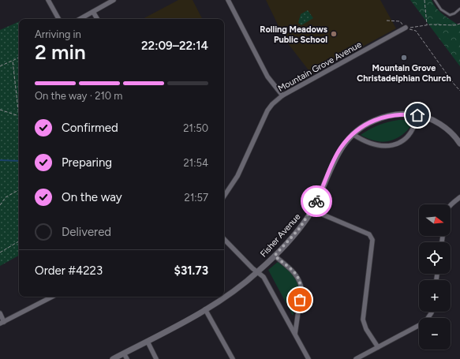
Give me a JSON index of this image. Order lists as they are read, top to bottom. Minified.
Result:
{"streets":{"street":["Mountain Grove Avenue","Fisher Avenue"]},"places":["Rolling Meadows Public School","Mountain Grove Christadelphian Church"],"north":"right","page":{"heading":["2 min","Arriving in","22:09–22:14"],"panel":["Order #4223","$31.73"],"bar":"On the way · 210 m","list":[["Confirmed","21:50"],["Preparing","21:54"],["On the way","21:57"],"Delivered"],"map_buttons":["+","−"]}}
